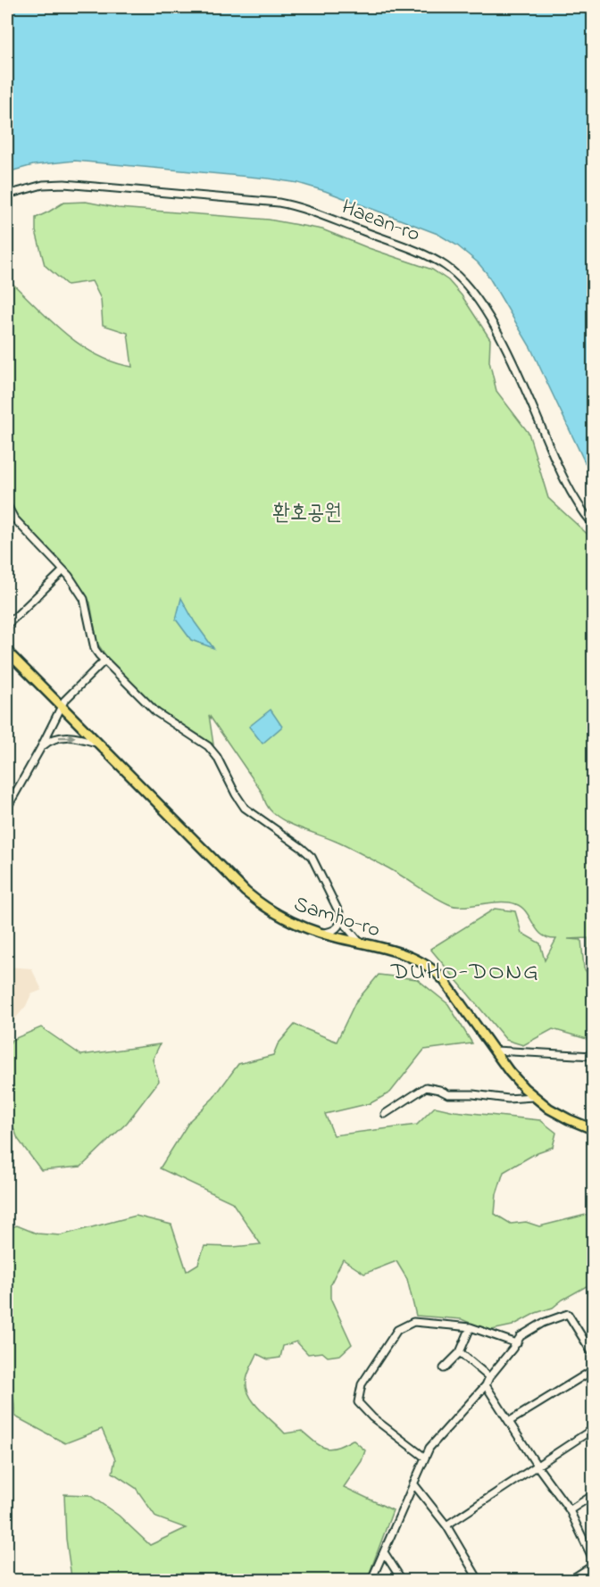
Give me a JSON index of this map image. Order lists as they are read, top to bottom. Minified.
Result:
{"streets":{"main road":["Samho-ro"],"street":["Haean-ro"]},"districts":["DUHO-DONG"],"parks":["환호공원"]}
